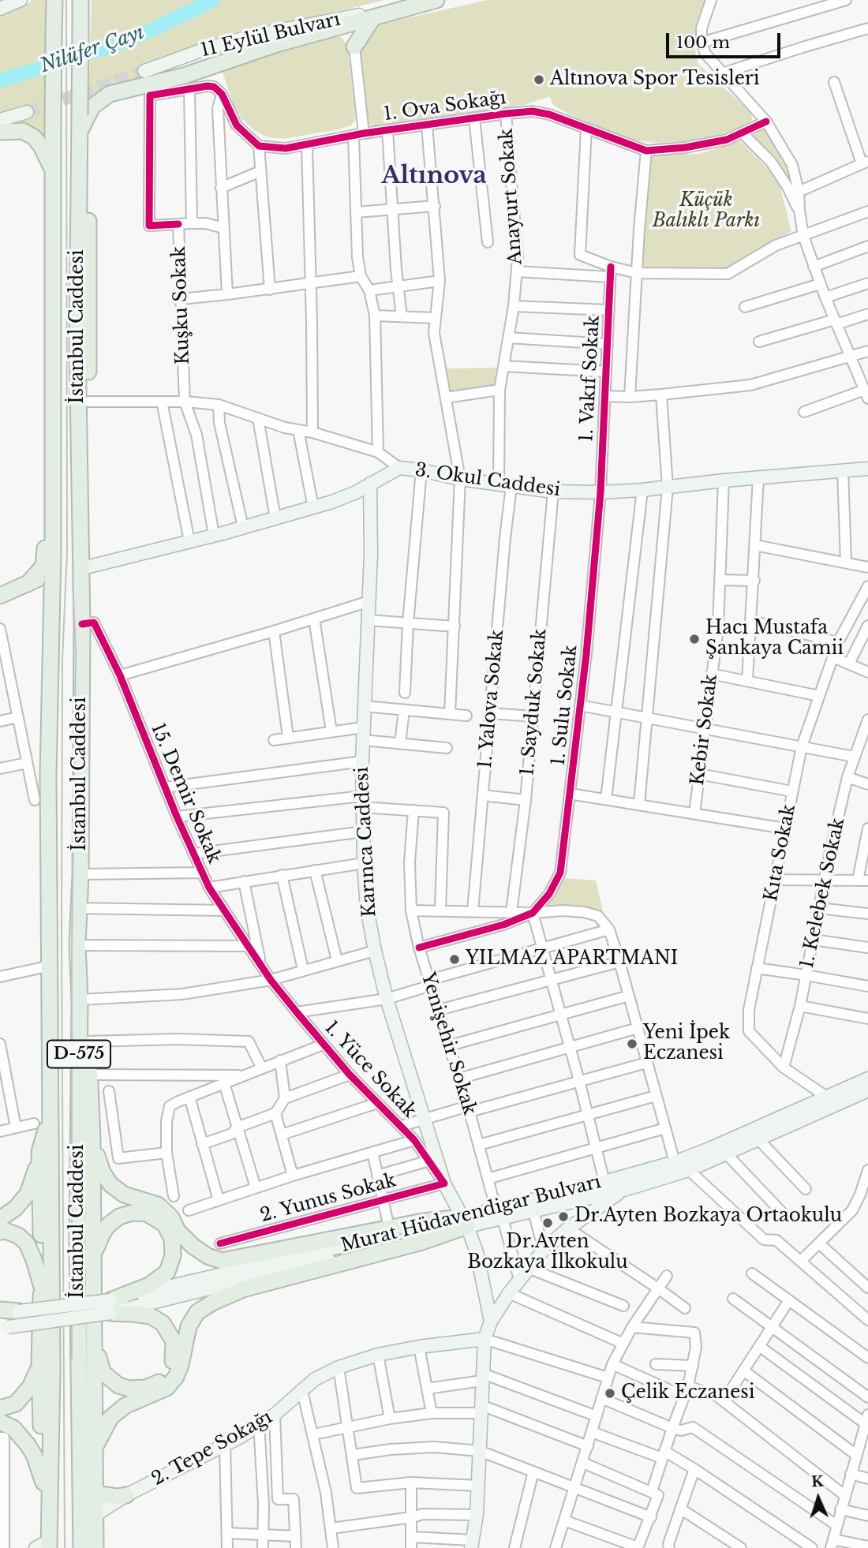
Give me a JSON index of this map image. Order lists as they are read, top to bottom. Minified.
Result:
{"streets":{"highway":["İstanbul Caddesi","D-575"],"main road":["11 Eylül Bulvarı","3. Okul Caddesi","Karınca Caddesi","Murat Hüdavendigar Bulvarı","2. Tepe Sokağı"],"street":["1. Ova Sokağı","Anayurt Sokak","Kuşku Sokak","1. Vakıf Sokak","1. Yalova Sokak","1. Sayduk Sokak","1. Sulu Sokak","Kebir Sokak","15. Demir Sokak","Kıta Sokak","1. Kelebek Sokak","Yenişehir Sokak","1. Yüce Sokak","2. Yunus Sokak"]},"crossings":[["1. Ova Sokağı","Anayurt Sokak"],["Anayurt Sokak","1. Yalova Sokak"],["Kuşku Sokak","3. Okul Caddesi"],["İstanbul Caddesi","3. Okul Caddesi"],["İstanbul Caddesi","15. Demir Sokak"],["1. Vakıf Sokak","3. Okul Caddesi"],["1. Vakıf Sokak","1. Sulu Sokak"],["3. Okul Caddesi","1. Yalova Sokak"],["3. Okul Caddesi","1. Sayduk Sokak"],["3. Okul Caddesi","1. Sulu Sokak"],["3. Okul Caddesi","Kebir Sokak"],["3. Okul Caddesi","Karınca Caddesi"],["15. Demir Sokak","1. Yüce Sokak"],["Karınca Caddesi","1. Yüce Sokak"],["Karınca Caddesi","2. Yunus Sokak"],["Karınca Caddesi","Murat Hüdavendigar Bulvarı"],["Kıta Sokak","1. Kelebek Sokak"],["Kıta Sokak","Murat Hüdavendigar Bulvarı"],["Yenişehir Sokak","Murat Hüdavendigar Bulvarı"],["1. Yüce Sokak","2. Yunus Sokak"]],"districts":["Altınova"],"water":["Nilüfer Çayı"],"parks":["Küçük Balıklı Parkı"],"places":["Altınova Spor Tesisleri","Hacı Mustafa Şankaya Camii","YILMAZ APARTMANI","Yeni İpek Eczanesi","Dr.Ayten Bozkaya Ortaokulu","Dr.Ayten Bozkaya İlkokulu","Çelik Eczanesi"],"scale_bar":"100 m","north":"top"}
